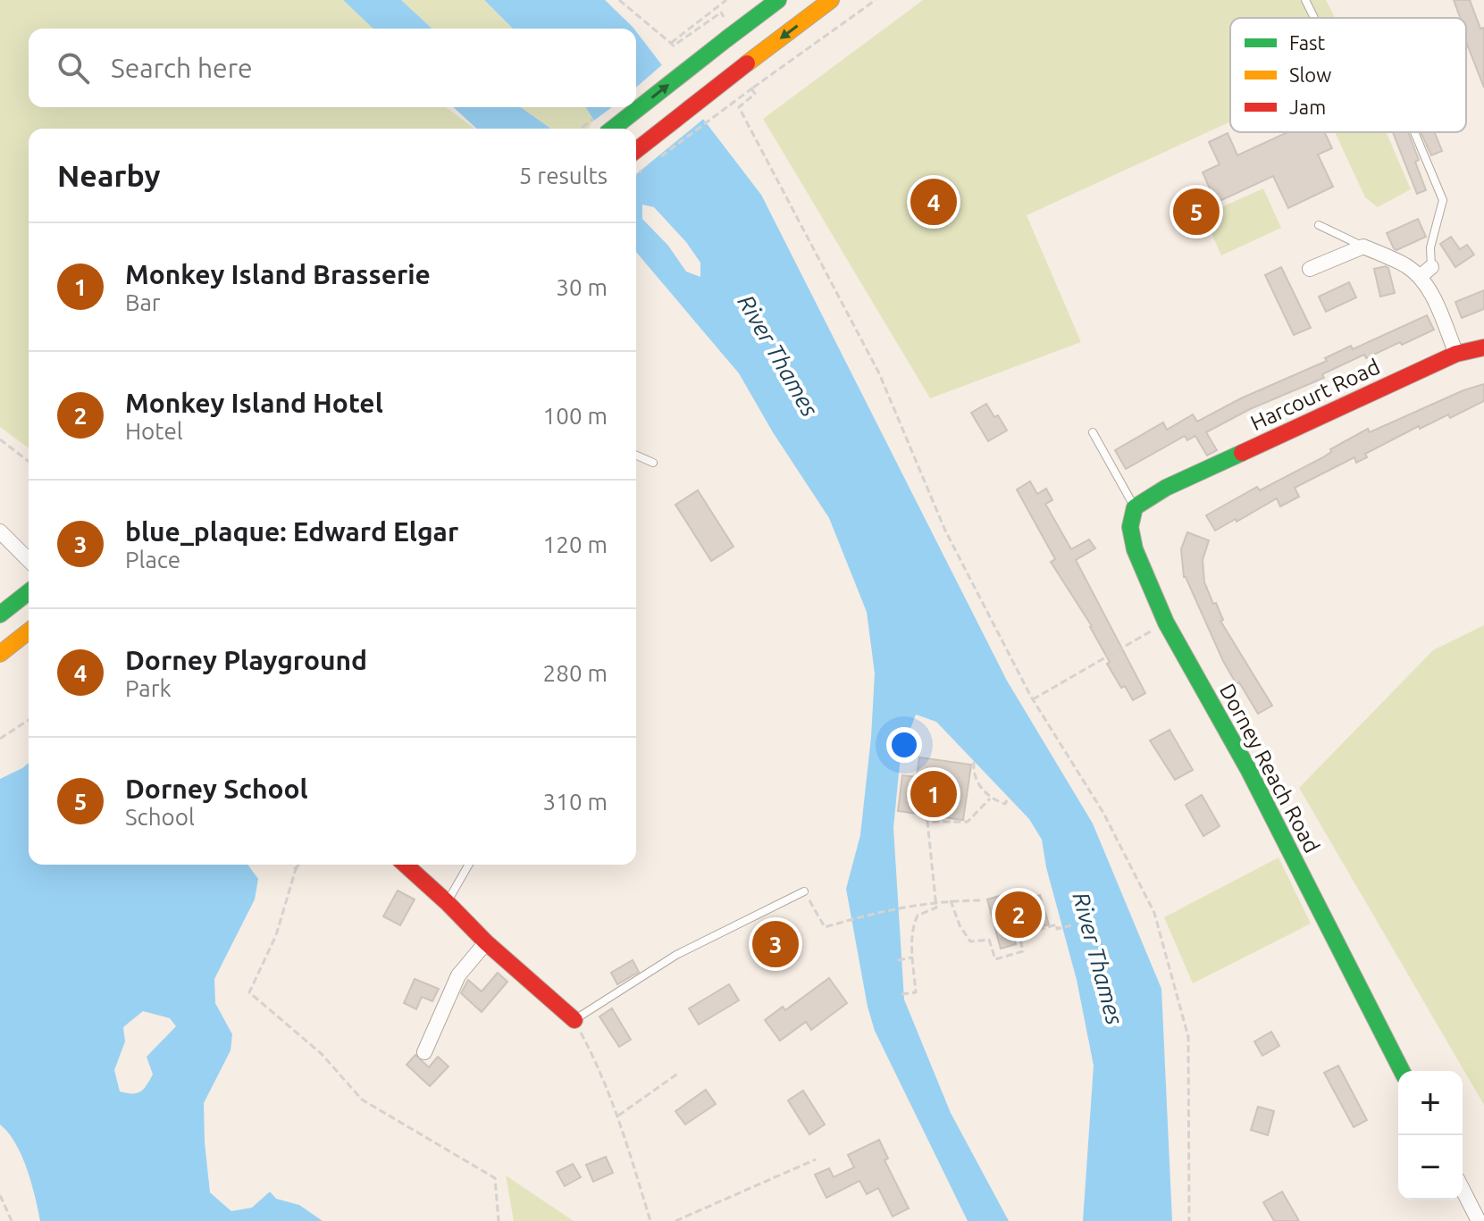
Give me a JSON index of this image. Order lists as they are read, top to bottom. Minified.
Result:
{"streets":{"main road":["Harcourt Road","Dorney Reach Road"]},"crossings":[["Harcourt Road","Dorney Reach Road"]],"water":["River Thames"],"legend":["Fast","Slow","Jam"],"page":{"search":"Search here","heading":["Nearby","5 results"],"pins":["4","5","1","2","3"],"list":[{"mark":"1","name":"Monkey Island Brasserie","note":"Bar","value":"30 m"},{"mark":"2","name":"Monkey Island Hotel","note":"Hotel","value":"100 m"},{"mark":"3","name":"blue_plaque: Edward Elgar","note":"Place","value":"120 m"},{"mark":"4","name":"Dorney Playground","note":"Park","value":"280 m"},{"mark":"5","name":"Dorney School","note":"School","value":"310 m"}],"map_buttons":["+","−"]}}
